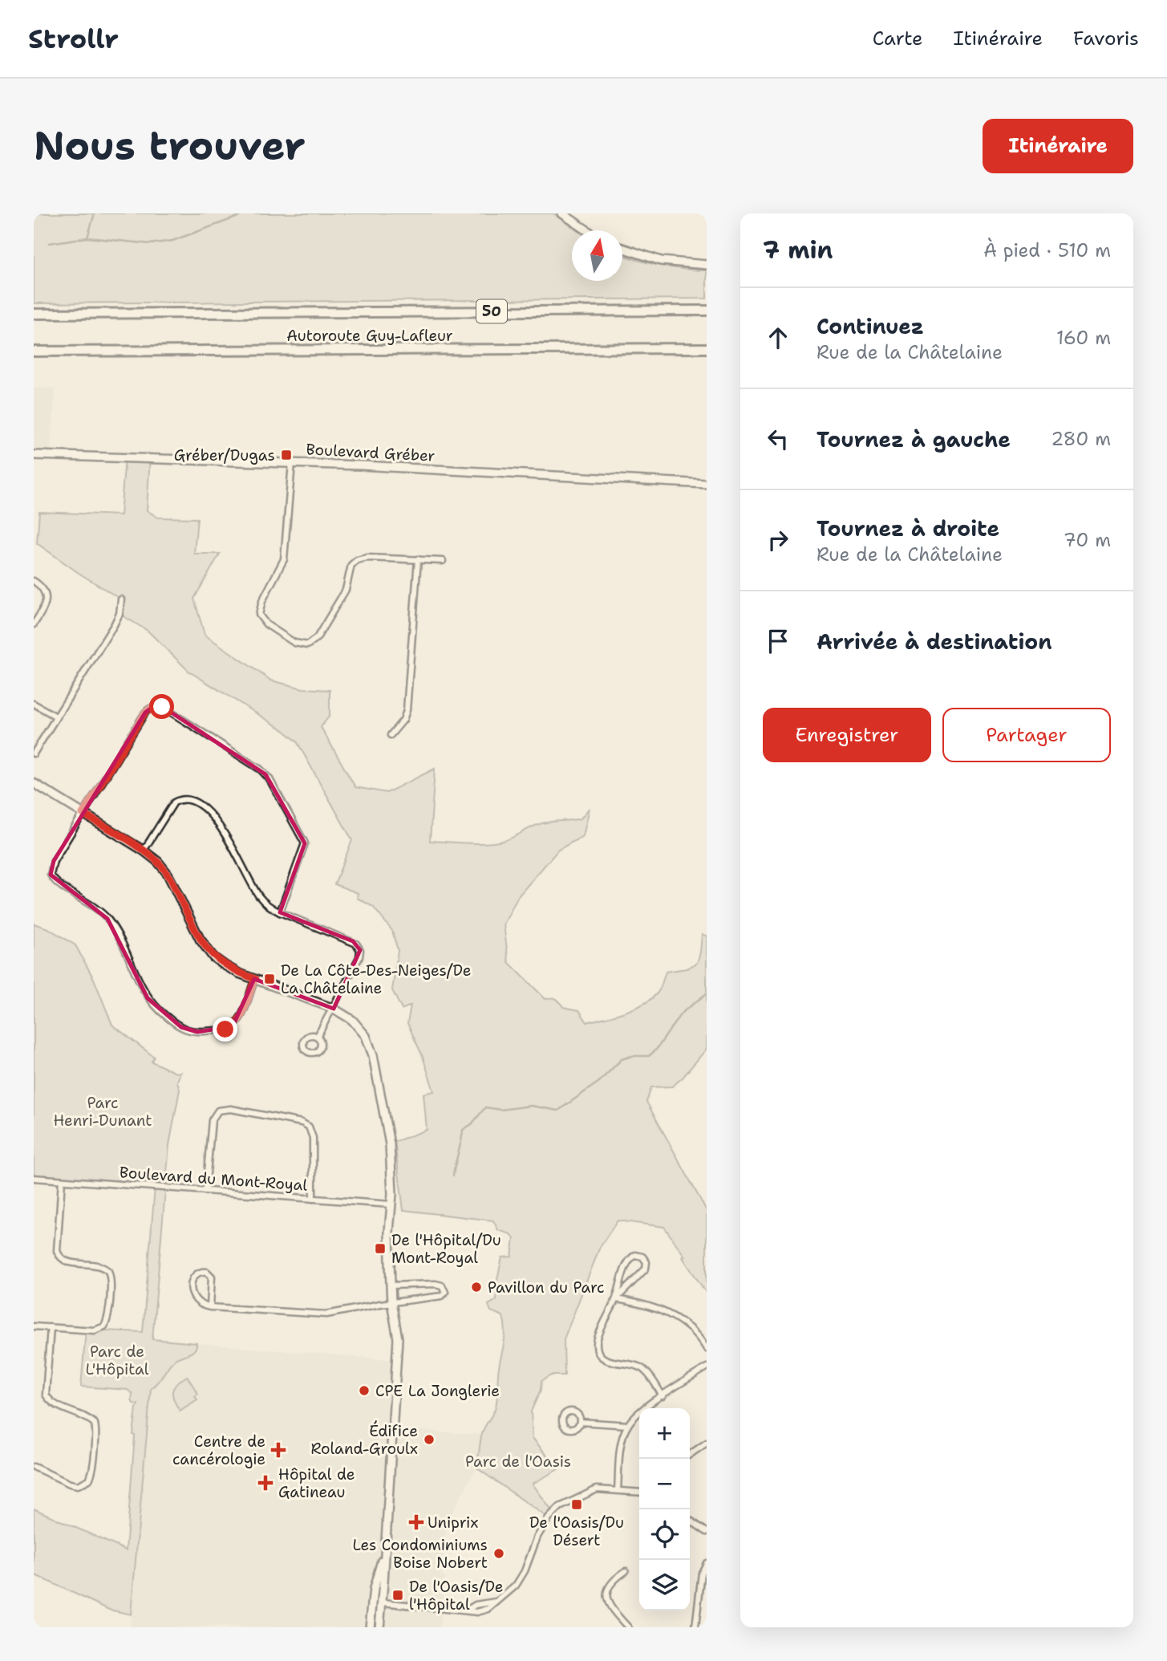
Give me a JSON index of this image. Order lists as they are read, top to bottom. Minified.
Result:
{"streets":{"highway":["50","Autoroute Guy-Lafleur"],"street":["Boulevard Gréber","Boulevard du Mont-Royal"]},"parks":["Parc Henri-Dunant","Parc de L'Hôpital","Parc de l'Oasis"],"places":{"transit":["Gréber/Dugas","De La Côte-Des-Neiges/De La Châtelaine","De l'Hôpital/Du Mont-Royal","De l'Oasis/Du Désert","De l'Oasis/De l'Hôpital"],"other":["Pavillon du Parc","CPE La Jonglerie","Édifice Roland-Groulx","Les Condominiums Boise Nobert"],"health":["Centre de cancérologie","Hôpital de Gatineau","Uniprix"]},"north":"top","page":{"header":"Strollr","nav":["Carte","Itinéraire","Favoris"],"buttons":["Itinéraire",["Enregistrer","Partager"]],"title":"Nous trouver","heading":["7 min","À pied · 510 m"],"list":[["Continuez","Rue de la Châtelaine","160 m"],["Tournez à gauche","280 m"],["Tournez à droite","Rue de la Châtelaine","70 m"],"Arrivée à destination"],"map_buttons":["+","−"]}}
